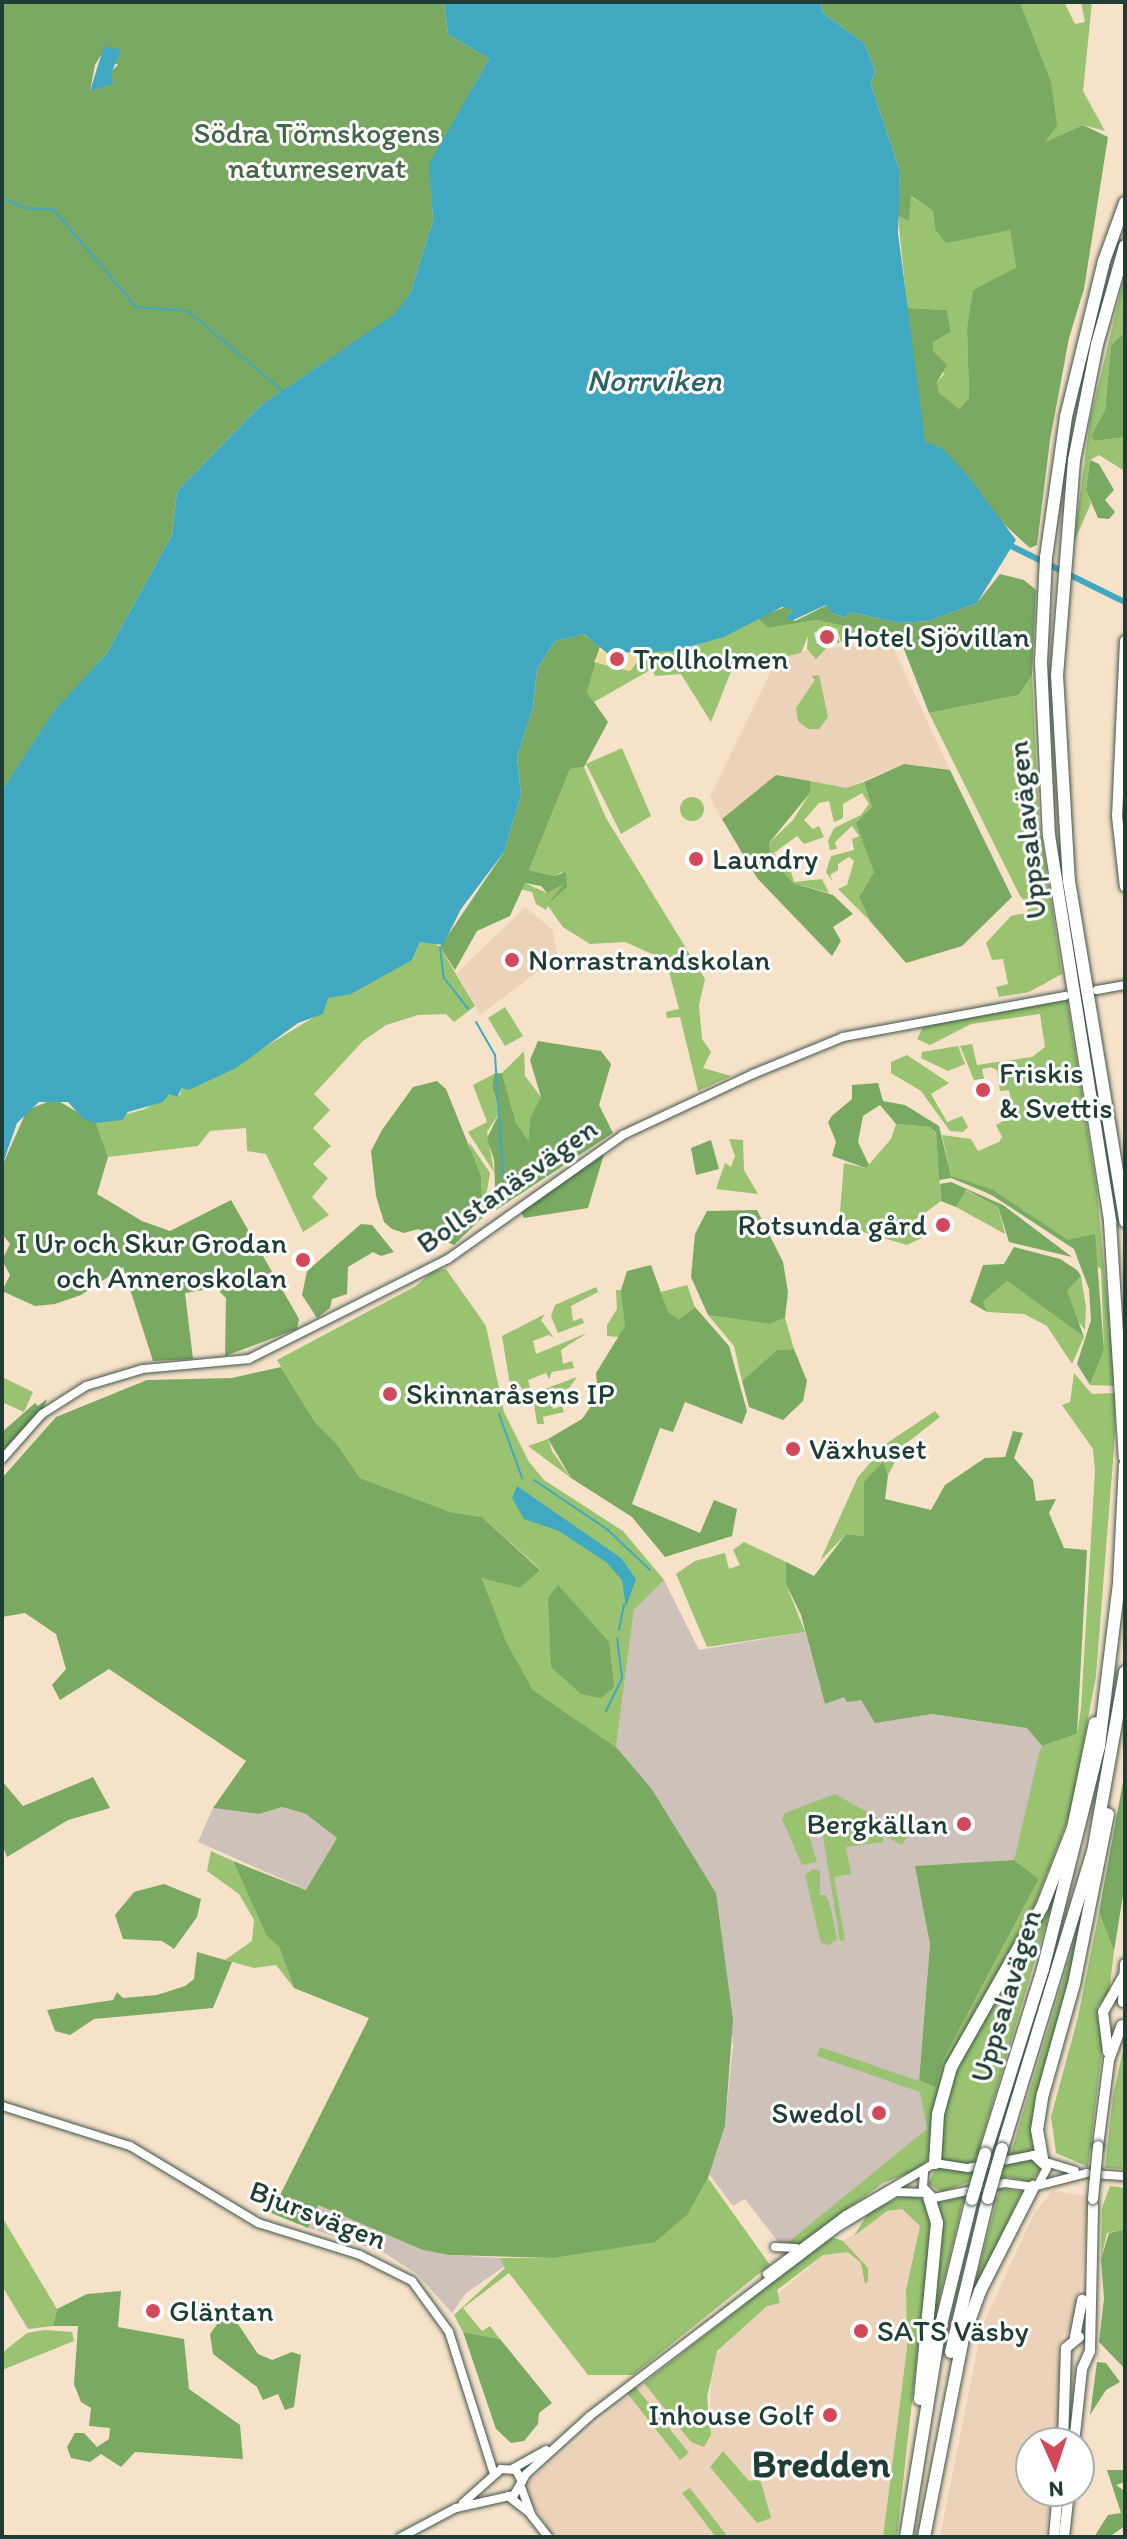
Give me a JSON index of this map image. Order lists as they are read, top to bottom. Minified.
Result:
{"streets":{"highway":["Uppsalavägen"],"street":["Bollstanäsvägen","Bjursvägen"]},"districts":["Bredden"],"water":["Norrviken"],"parks":["Södra Törnskogens naturreservat"],"places":["Hotel Sjövillan","Trollholmen","Laundry","Norrastrandskolan","Friskis & Svettis","Rotsunda gård","I Ur och Skur Grodan och Anneroskolan","Skinnaråsens IP","Växhuset","Bergkällan","Swedol","Gläntan","SATS Väsby","Inhouse Golf"],"north":"bottom"}
